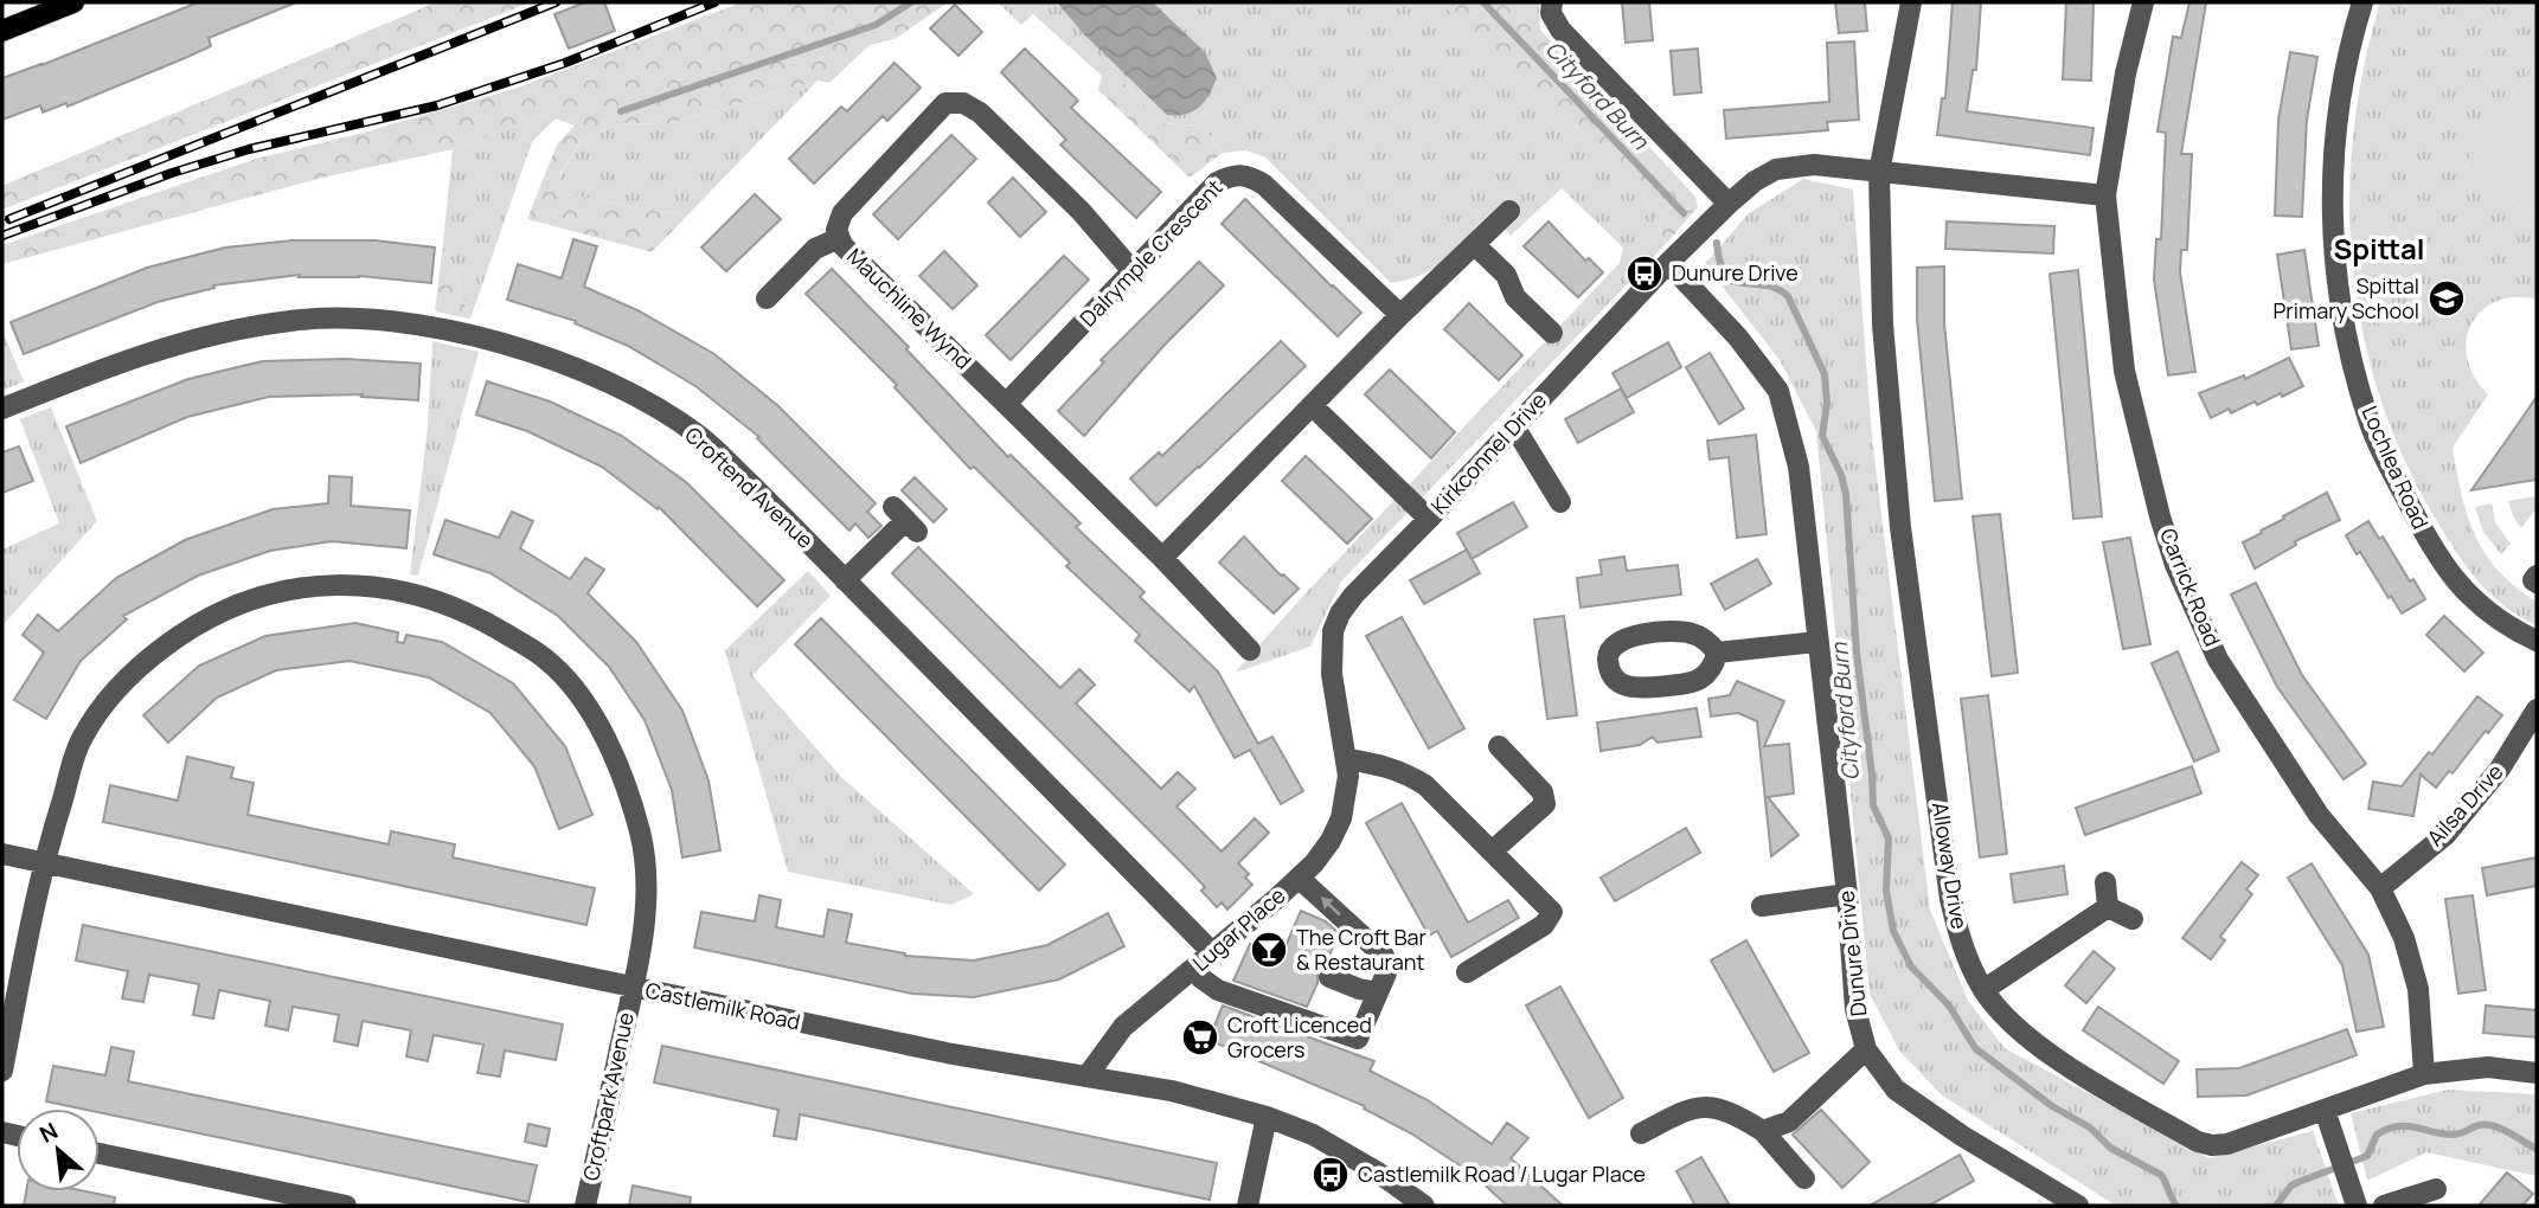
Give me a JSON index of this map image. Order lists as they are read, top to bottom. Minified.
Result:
{"streets":{"street":["Dalrymple Crescent","Mauchline Wynd","Kirkconnel Drive","Lochlea Road","Croftend Avenue","Carrick Road","Ailsa Drive","Alloway Drive","Lugar Place","Dunure Drive","Castlemilk Road","Croftpark Avenue"]},"crossings":[["Dalrymple Crescent","Mauchline Wynd"],["Kirkconnel Drive","Carrick Road"],["Kirkconnel Drive","Alloway Drive"],["Kirkconnel Drive","Lugar Place"],["Kirkconnel Drive","Dunure Drive"],["Croftend Avenue","Lugar Place"],["Carrick Road","Ailsa Drive"],["Carrick Road","Alloway Drive"],["Lugar Place","Castlemilk Road"],["Castlemilk Road","Croftpark Avenue"]],"districts":["Spittal"],"water":["Cityford Burn"],"places":{"bus stop":["Dunure Drive","Castlemilk Road / Lugar Place"],"school or university":["Spittal Primary School"],"bar":["The Croft Bar & Restaurant"],"supermarket":["Croft Licenced Grocers"]},"north":"top left"}
